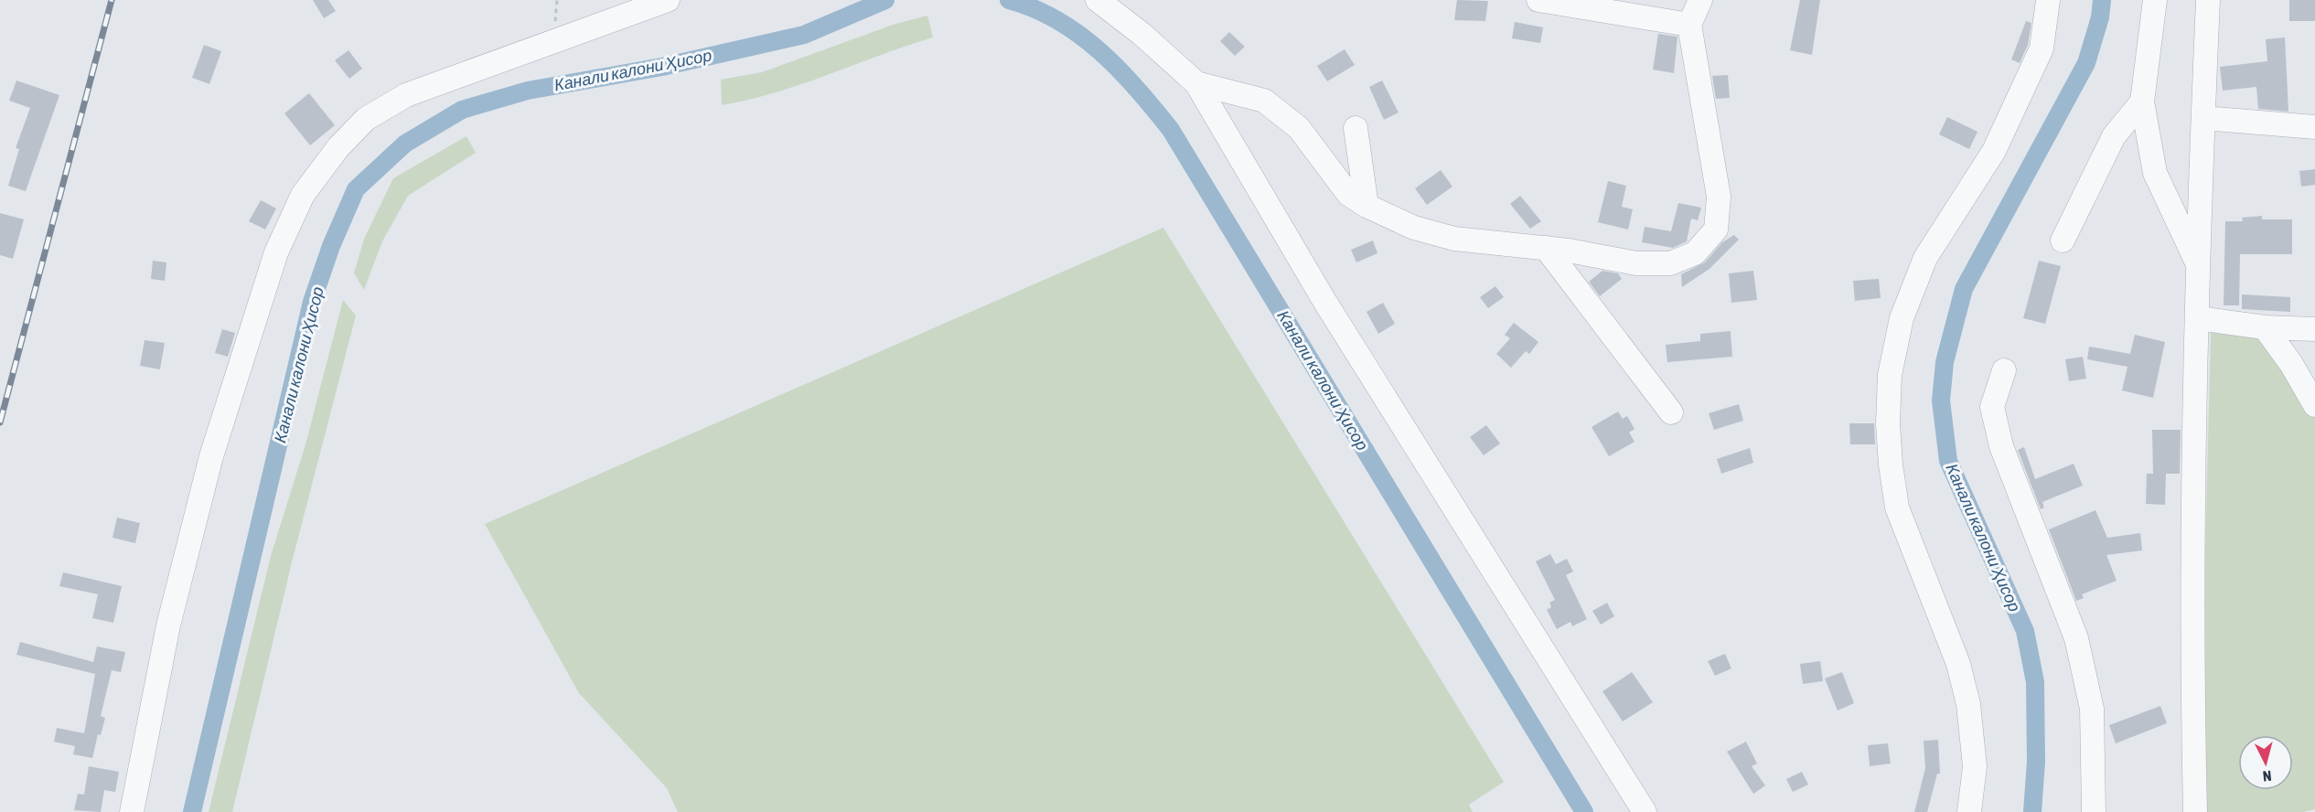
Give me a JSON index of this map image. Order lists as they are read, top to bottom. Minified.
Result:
{"water":["Канали калони Ҳисор"],"north":"bottom"}
